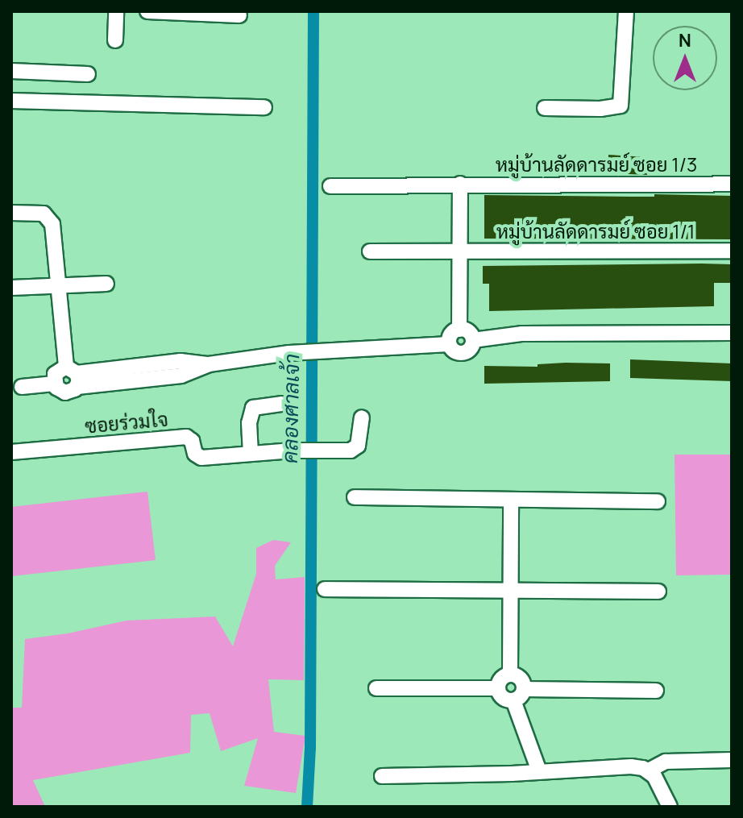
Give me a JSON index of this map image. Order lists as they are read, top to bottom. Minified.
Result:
{"streets":{"street":["หมู่บ้านลัดดารมย์ ซอย 1/3","หมู่บ้านลัดดารมย์ ซอย 1/1","ซอยร่วมใจ"]},"water":["คลองศาลเจ้า"],"north":"top"}
